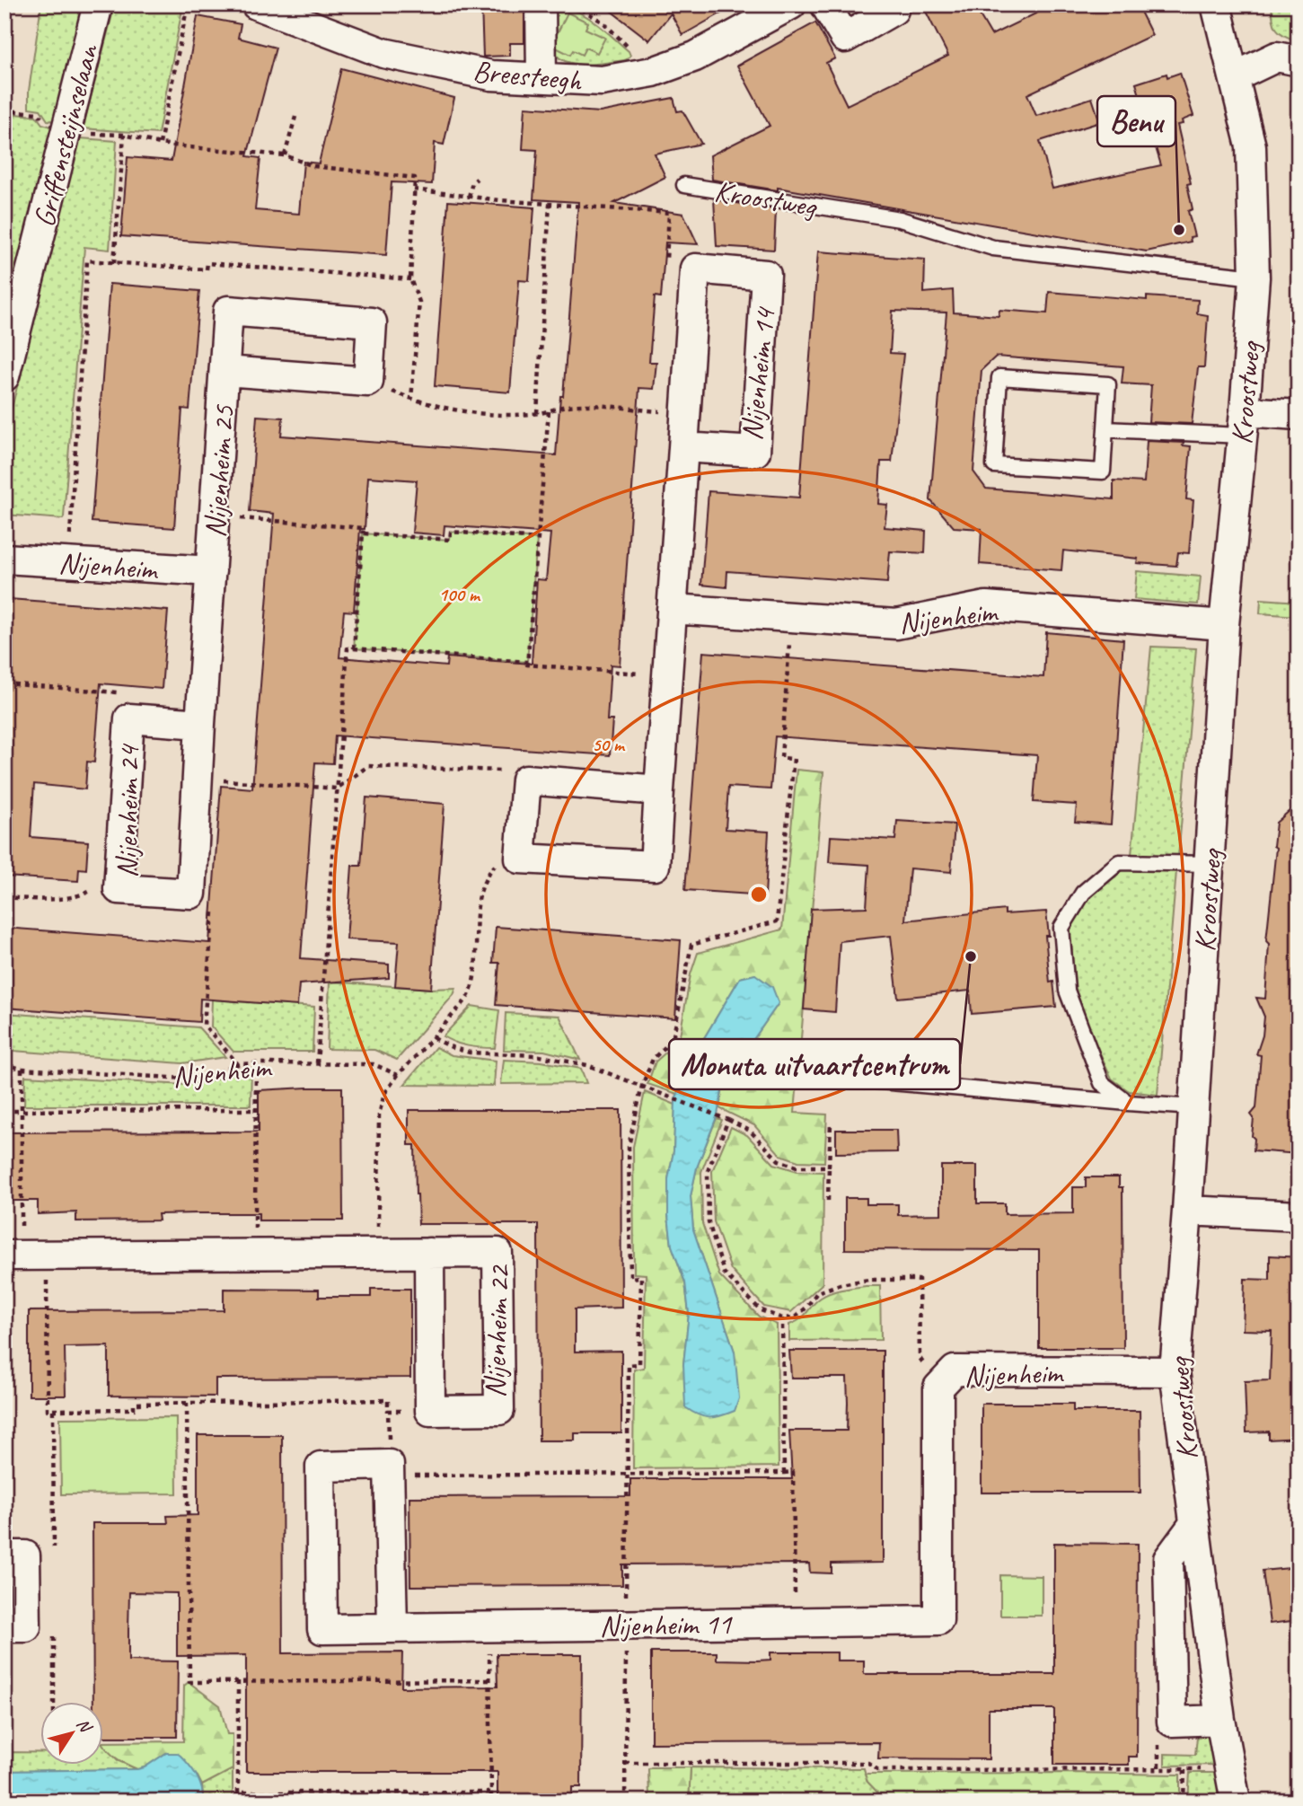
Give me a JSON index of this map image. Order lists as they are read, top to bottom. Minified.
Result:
{"streets":{"street":["Breesteegh","Griffensteijnselaan","Kroostweg","Nijenheim 14","Nijenheim 25","Nijenheim","Nijenheim 24","Nijenheim 22","Nijenheim 11"]},"crossings":[["Kroostweg","Nijenheim"],["Nijenheim 25","Nijenheim"],["Nijenheim","Nijenheim 11"]],"places":["Benu","Monuta uitvaartcentrum"],"north":"top right","rings":["100 m","50 m"]}
